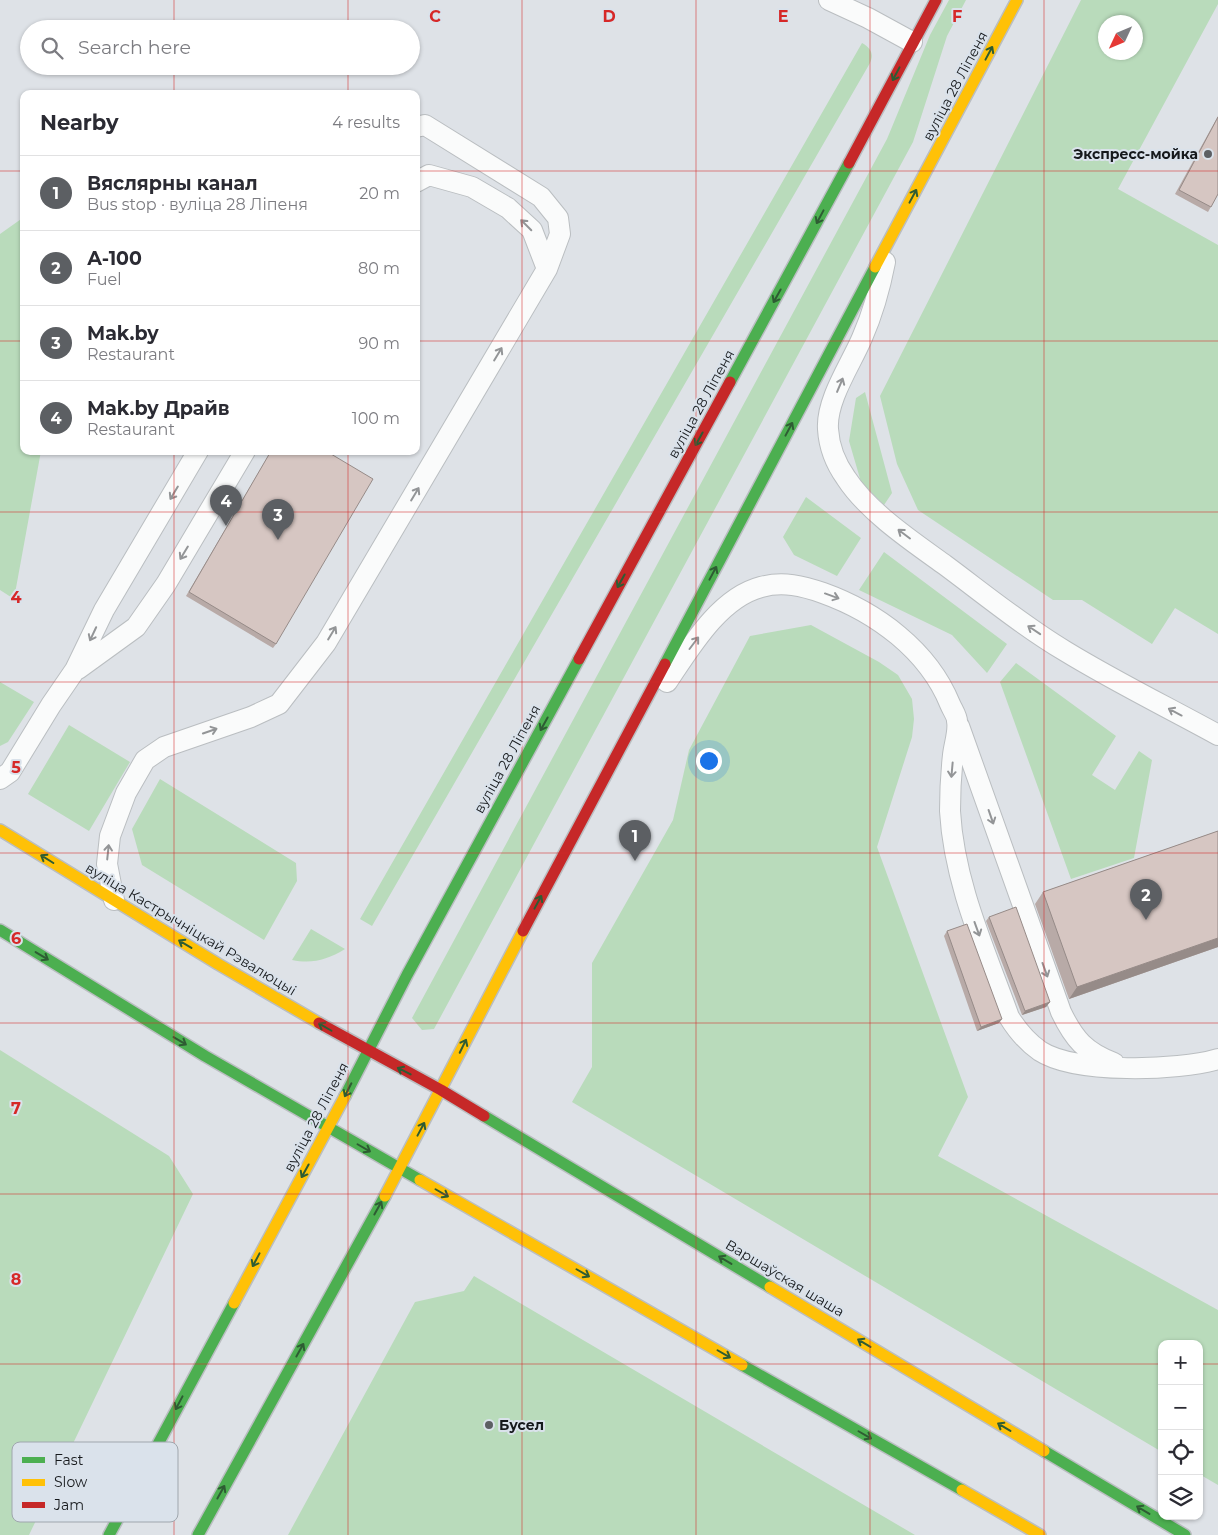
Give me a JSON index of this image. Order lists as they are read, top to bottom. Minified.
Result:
{"streets":{"main road":["вуліца 28 Ліпеня","вуліца Кастрычніцкай Рэвалюцыі","Варшаўская шаша"]},"crossings":[["вуліца 28 Ліпеня","вуліца Кастрычніцкай Рэвалюцыі"],["вуліца 28 Ліпеня","Варшаўская шаша"],["вуліца Кастрычніцкай Рэвалюцыі","Варшаўская шаша"]],"places":["Экспресс-мойка","Бусел"],"legend":["Fast","Slow","Jam"],"north":"bottom left","page":{"search":"Search here","heading":["Nearby","4 results"],"list":[{"mark":"1","name":"Вяслярны канал","note":"Bus stop · вуліца 28 Ліпеня","value":"20 m"},{"mark":"2","name":"А-100","note":"Fuel","value":"80 m"},{"mark":"3","name":"Mak.by","note":"Restaurant","value":"90 m"},{"mark":"4","name":"Маk.by Драйв","note":"Restaurant","value":"100 m"}],"pins":["4","3","1","2"],"map_buttons":["+","−"]},"grid":{"columns":["C","D","E","F"],"rows":["4","5","6","7","8"]}}
